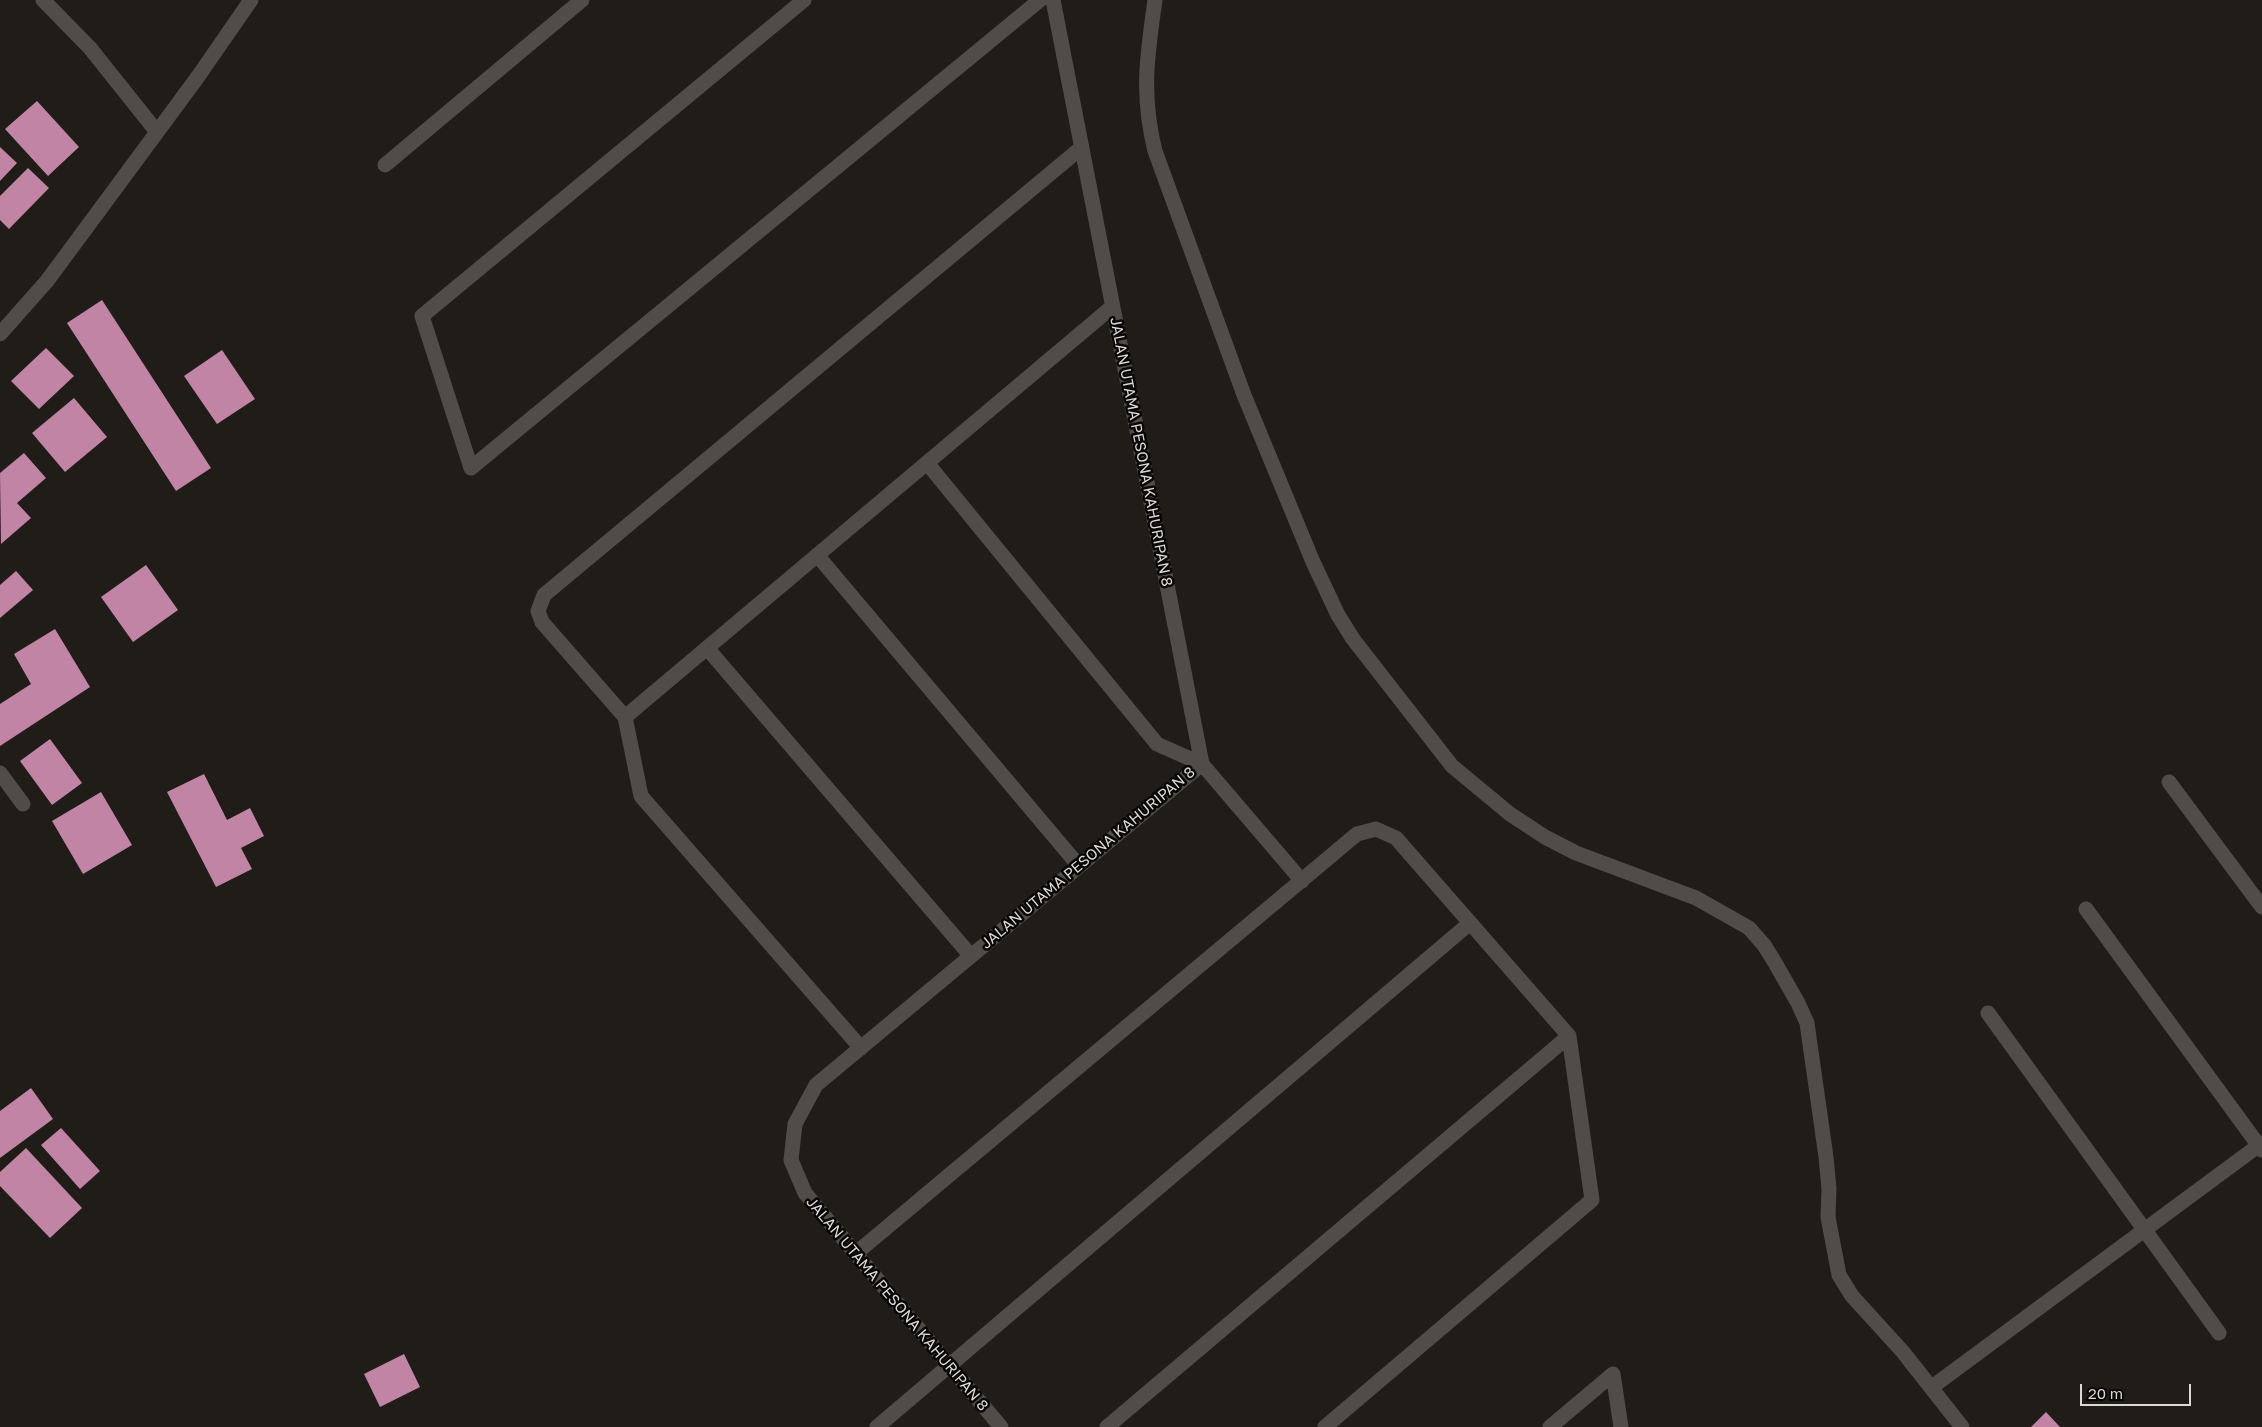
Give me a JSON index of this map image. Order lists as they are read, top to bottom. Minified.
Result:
{"streets":{"street":["JALAN UTAMA PESONA KAHURIPAN 8"]},"scale_bar":"20 m"}
